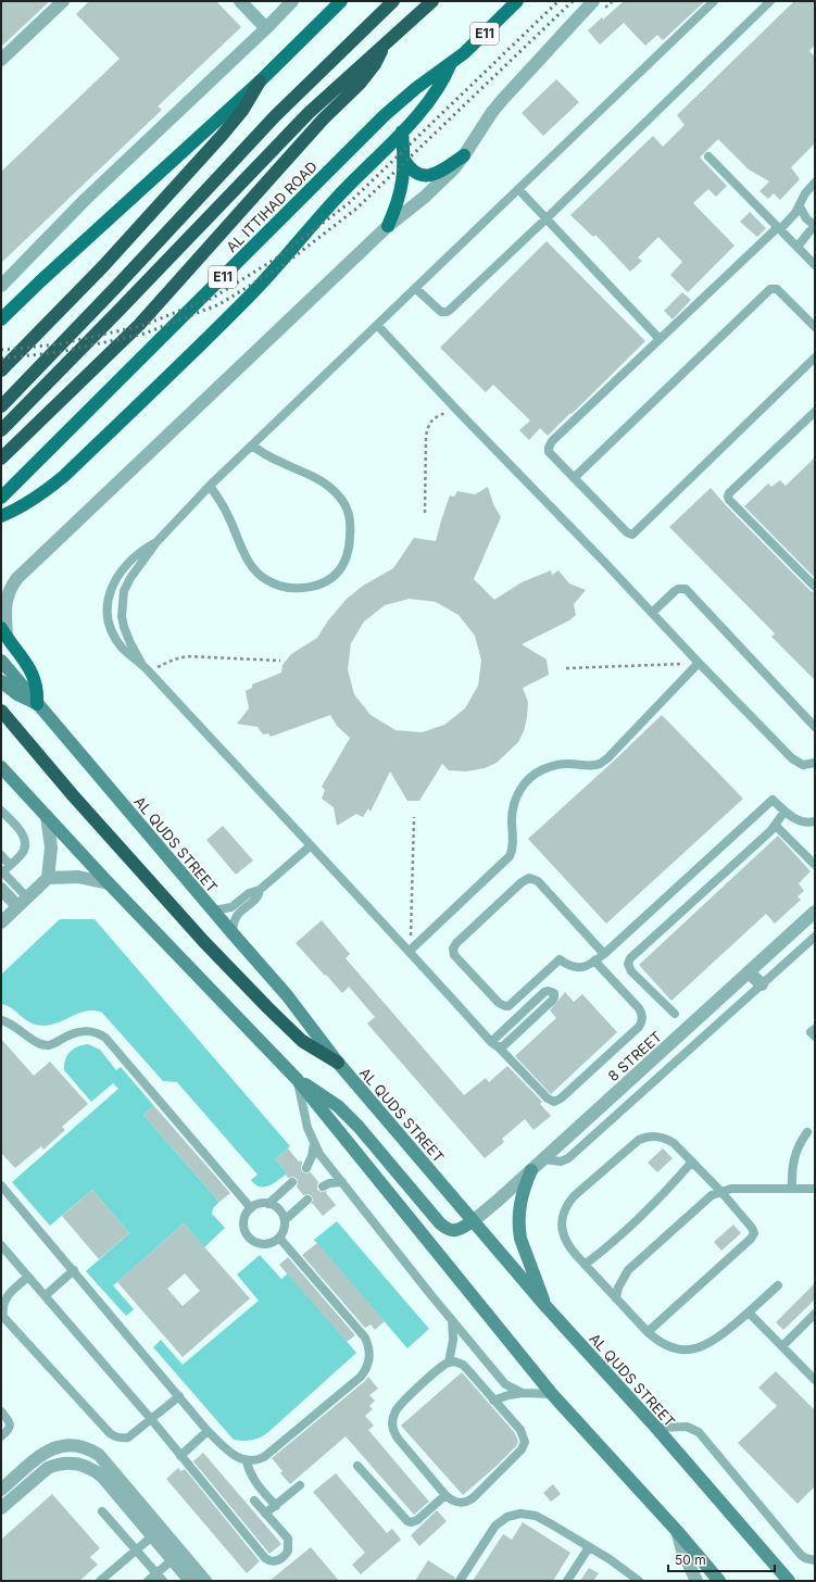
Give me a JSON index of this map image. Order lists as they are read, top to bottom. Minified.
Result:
{"streets":{"main road":["E11","AL ITTIHAD ROAD","AL QUDS STREET"],"street":["8 STREET"]},"crossings":[["AL QUDS STREET","8 STREET"]],"scale_bar":"50 m"}
